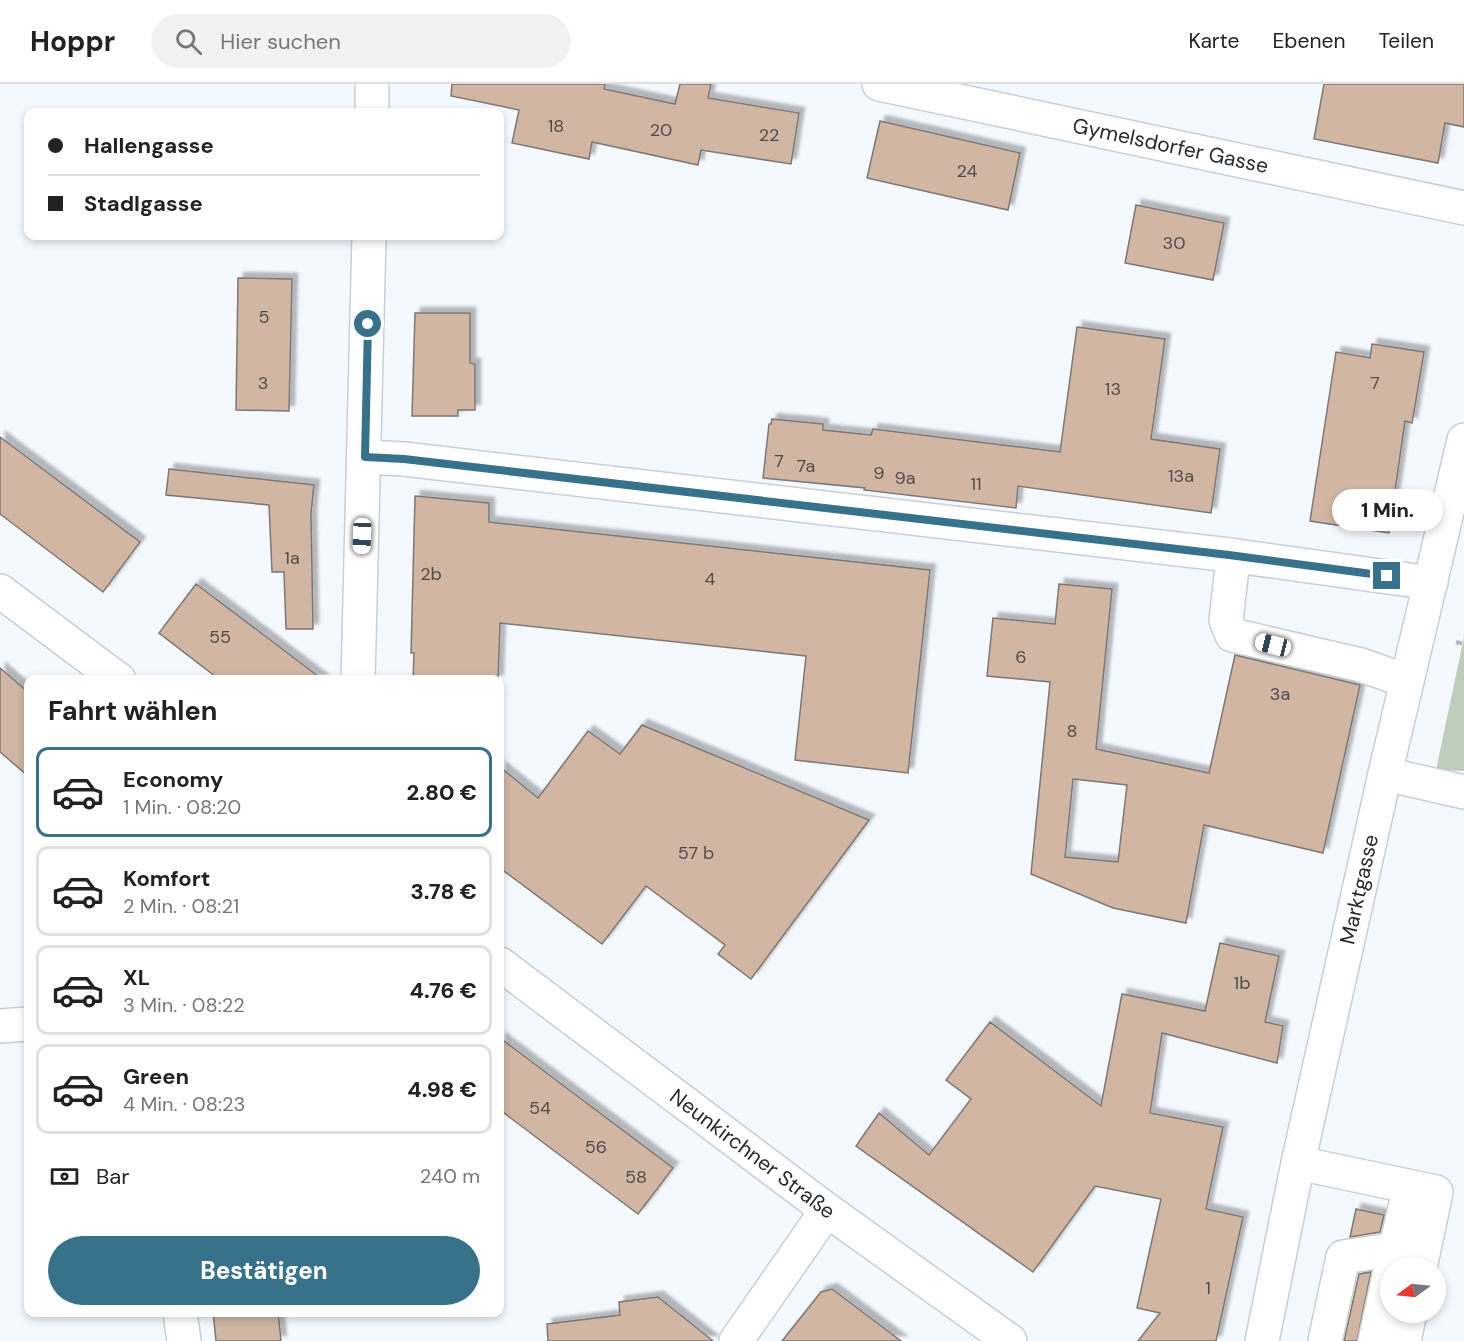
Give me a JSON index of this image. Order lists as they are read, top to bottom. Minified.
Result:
{"streets":{"street":["Gymelsdorfer Gasse","Marktgasse","Neunkirchner Straße"]},"house_numbers":["18","20","22","24","30","5","3","7","13","7","7a","9","13a","9a","11","1a","2b","4","55","6","3a","8","57 b","1b","54","56","58","1"],"north":"left","page":{"header":"Hoppr","search":"Hier suchen","nav":["Karte","Ebenen","Teilen"],"banner":["Hallengasse","Stadlgasse"],"bubble":"1 Min.","heading":"Fahrt wählen","list":[{"name":"Economy","note":"1 Min. · 08:20","value":"2.80 €"},{"name":"Komfort","note":"2 Min. · 08:21","value":"3.78 €"},{"name":"XL","note":"3 Min. · 08:22","value":"4.76 €"},{"name":"Green","note":"4 Min. · 08:23","value":"4.98 €"}],"pay":["Bar","240 m"],"buttons":"Bestätigen"}}
